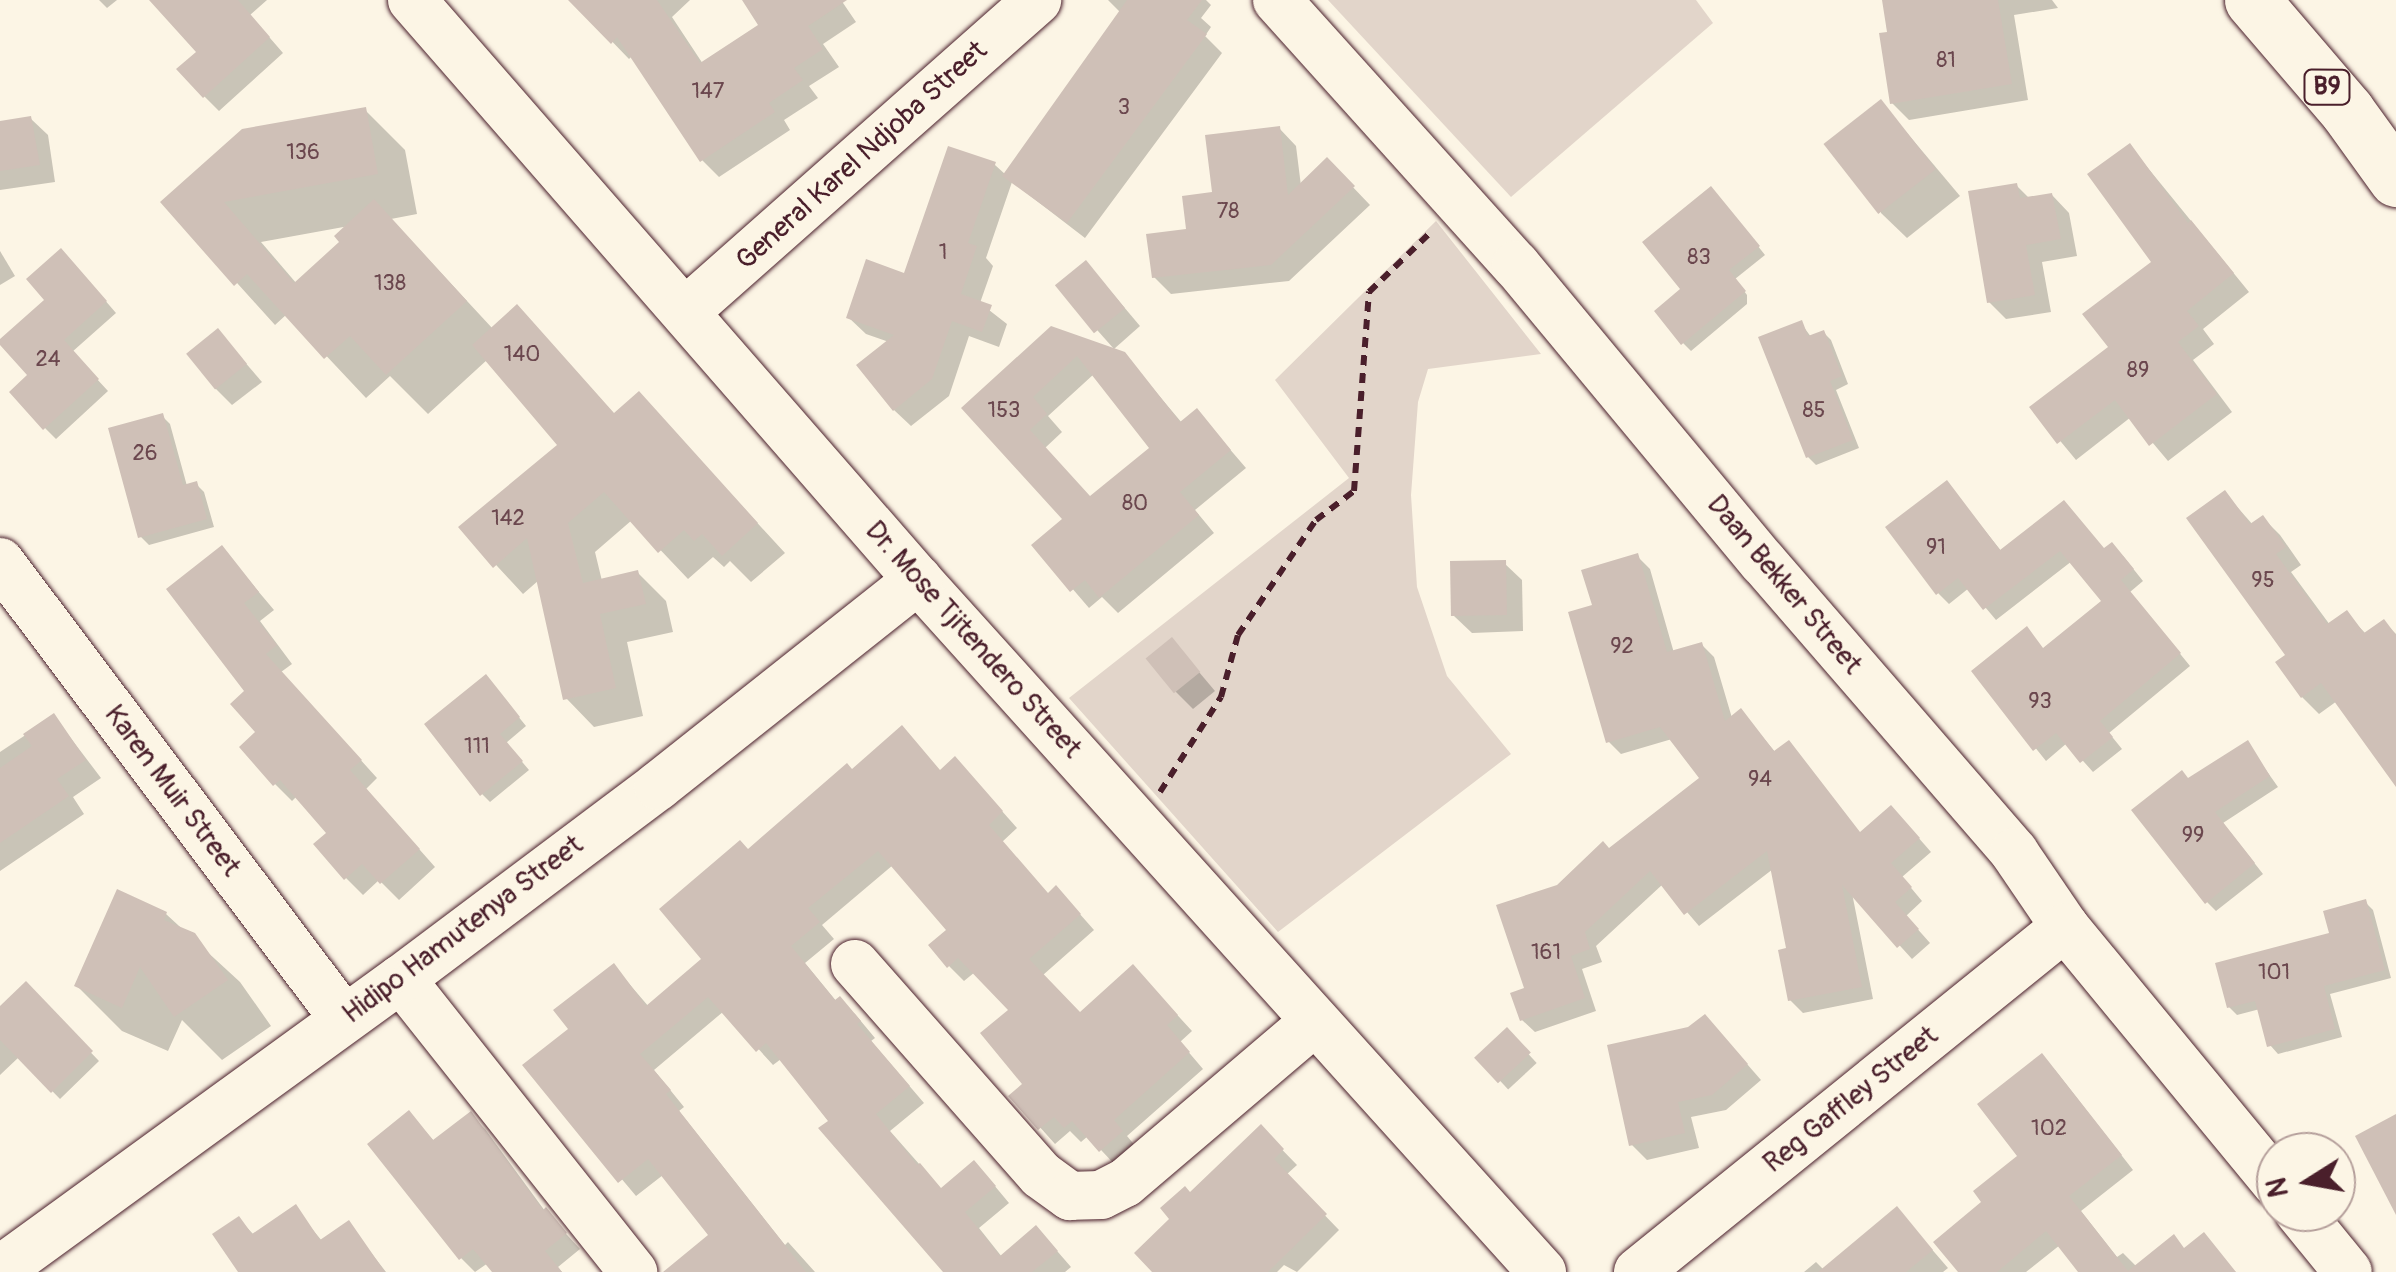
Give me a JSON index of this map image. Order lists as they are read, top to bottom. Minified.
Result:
{"streets":{"highway":["B9"],"street":["General Karel Ndjoba Street","Daan Bekker Street","Dr. Mose Tjitendero Street","Karen Muir Street","Hidipo Hamutenya Street","Reg Gaffley Street"]},"crossings":[["General Karel Ndjoba Street","Dr. Mose Tjitendero Street"],["Daan Bekker Street","Reg Gaffley Street"],["Dr. Mose Tjitendero Street","Hidipo Hamutenya Street"],["Karen Muir Street","Hidipo Hamutenya Street"]],"house_numbers":["81","147","3","136","78","1","83","138","140","24","89","153","85","26","80","142","91","95","92","93","111","94","99","161","101","102"],"north":"left"}
